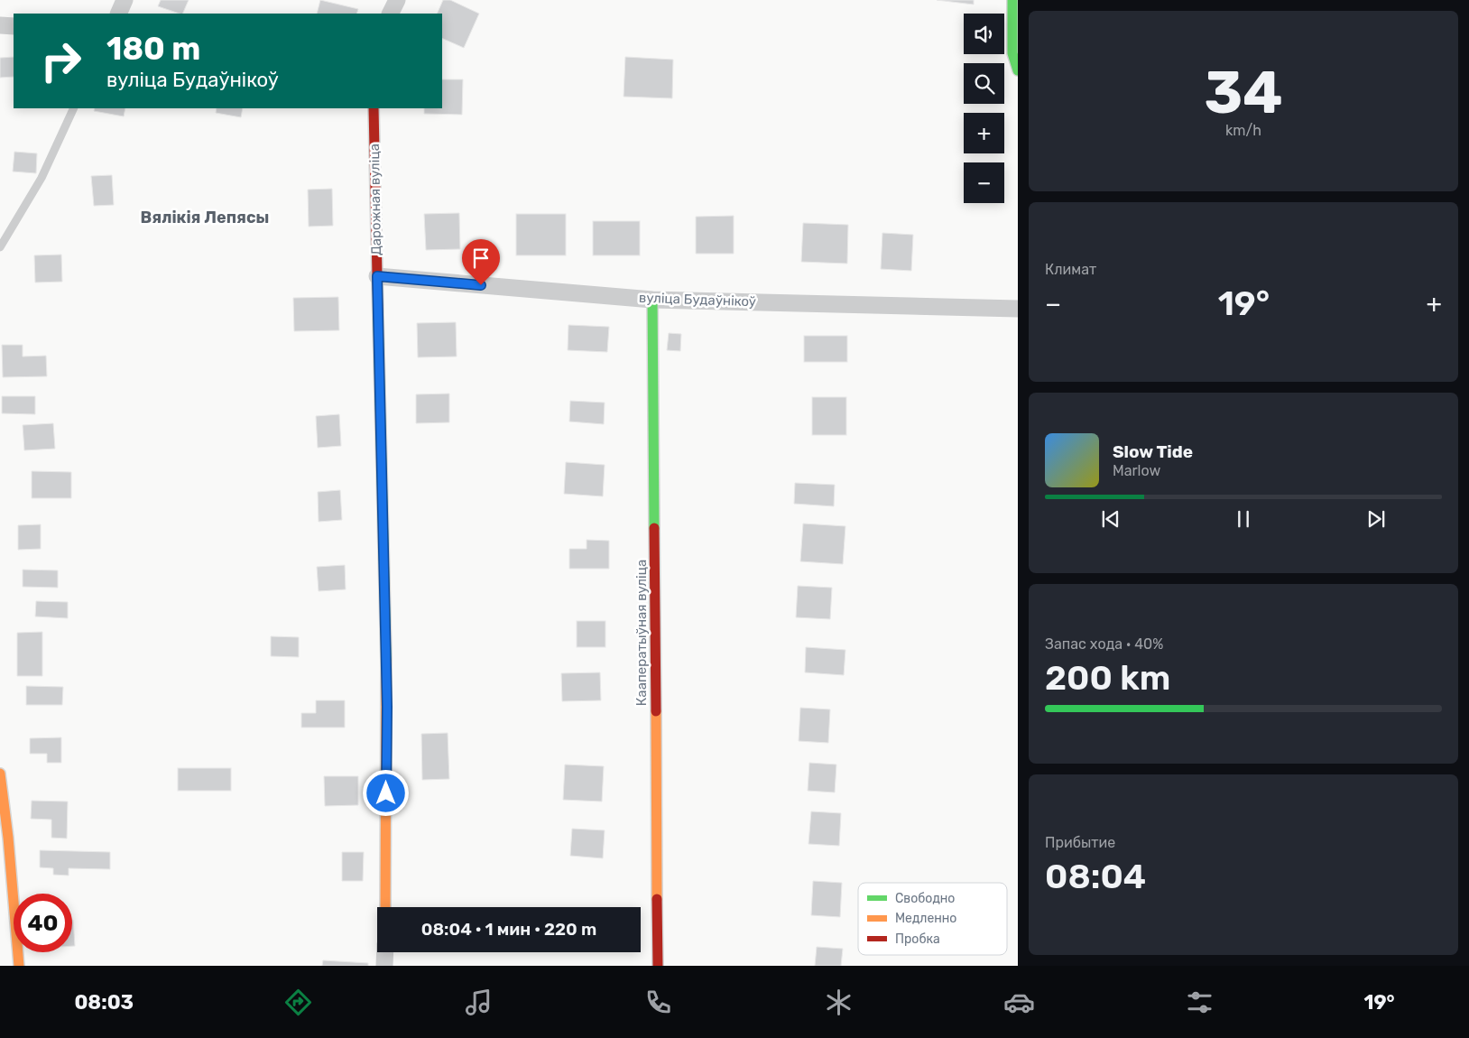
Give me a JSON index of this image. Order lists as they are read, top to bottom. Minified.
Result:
{"streets":{"street":["Дарожная вуліца","вуліца Будаўнікоў","Кааператыўная вуліца"]},"crossings":[["Дарожная вуліца","вуліца Будаўнікоў"],["вуліца Будаўнікоў","Кааператыўная вуліца"]],"districts":["Вялікія Лепясы"],"legend":["Свободно","Медленно","Пробка"],"page":{"tile":[["34","km/h"],"Климат",["Запас хода · 40%","200 km"],["Прибытие","08:04"]],"map_buttons":["+","−"],"turn":["180 m","вуліца Будаўнікоў"],"heat":["−","19°","+"],"song":["Slow Tide","Marlow"],"limit":"40","trip":"08:04 · 1 мин · 220 m","tabs":["08:03","19°"]}}
